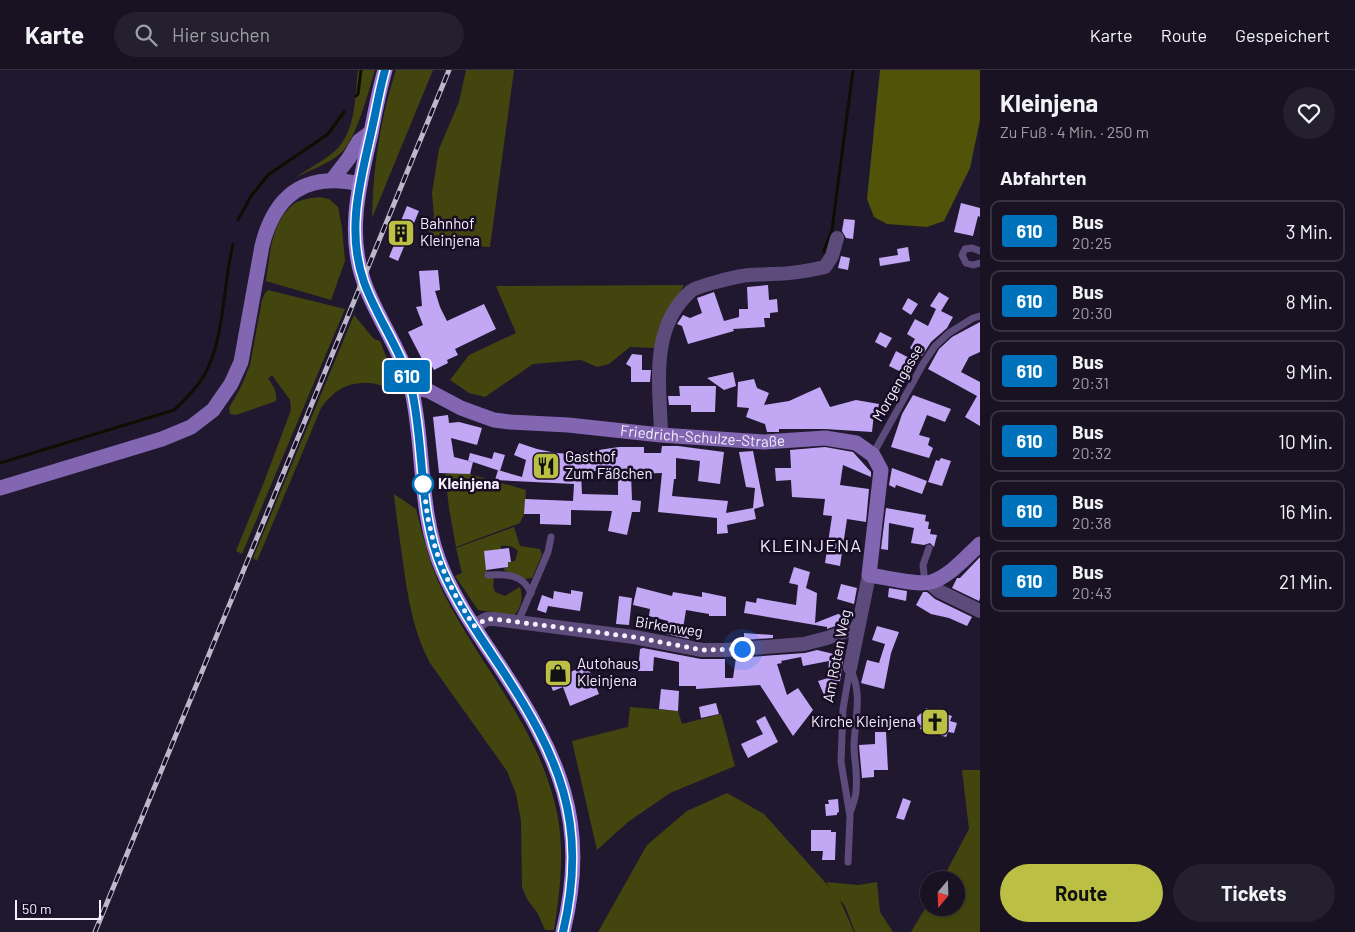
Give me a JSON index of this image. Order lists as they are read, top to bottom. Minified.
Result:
{"streets":{"street":["Friedrich-Schulze-Straße","Birkenweg","Am Roten Weg"],"lane":["Morgengasse"]},"crossings":[["Morgengasse","Friedrich-Schulze-Straße"],["Birkenweg","Am Roten Weg"]],"districts":["KLEINJENA"],"places":{"building":["Bahnhof Kleinjena"],"restaurant":["Gasthof Zum Fäßchen"],"other":["Kleinjena"],"shop":["Autohaus Kleinjena"],"church":["Kirche Kleinjena"]},"lines":["bus line 610"],"scale_bar":"50 m","north":"bottom","page":{"header":"Karte","search":"Hier suchen","nav":["Karte","Route","Gespeichert"],"on_map":"610","heading":[["Kleinjena","Zu Fuß · 4 Min. · 250 m"],"Abfahrten"],"list":[{"mark":"610","name":"Bus","note":"20:25","value":"3 Min."},{"mark":"610","name":"Bus","note":"20:30","value":"8 Min."},{"mark":"610","name":"Bus","note":"20:31","value":"9 Min."},{"mark":"610","name":"Bus","note":"20:32","value":"10 Min."},{"mark":"610","name":"Bus","note":"20:38","value":"16 Min."},{"mark":"610","name":"Bus","note":"20:43","value":"21 Min."}],"buttons":["Route","Tickets"],"scale":"50 m"}}
